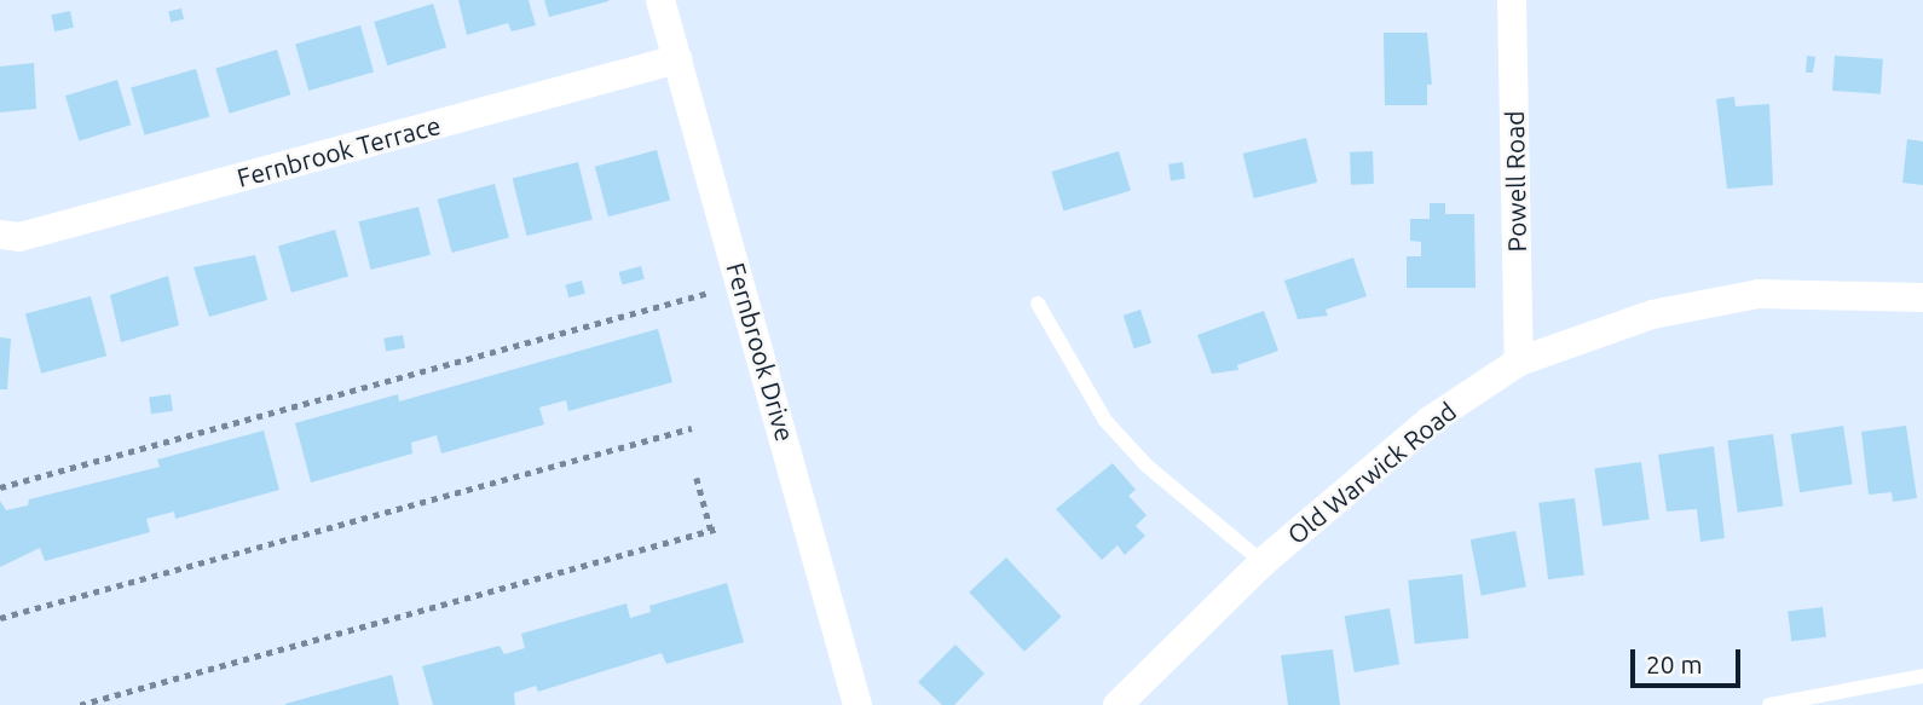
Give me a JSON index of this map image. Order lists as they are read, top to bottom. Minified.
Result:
{"streets":{"street":["Fernbrook Terrace","Powell Road","Fernbrook Drive","Old Warwick Road"]},"crossings":[["Fernbrook Terrace","Fernbrook Drive"],["Powell Road","Old Warwick Road"]],"scale_bar":"20 m"}
